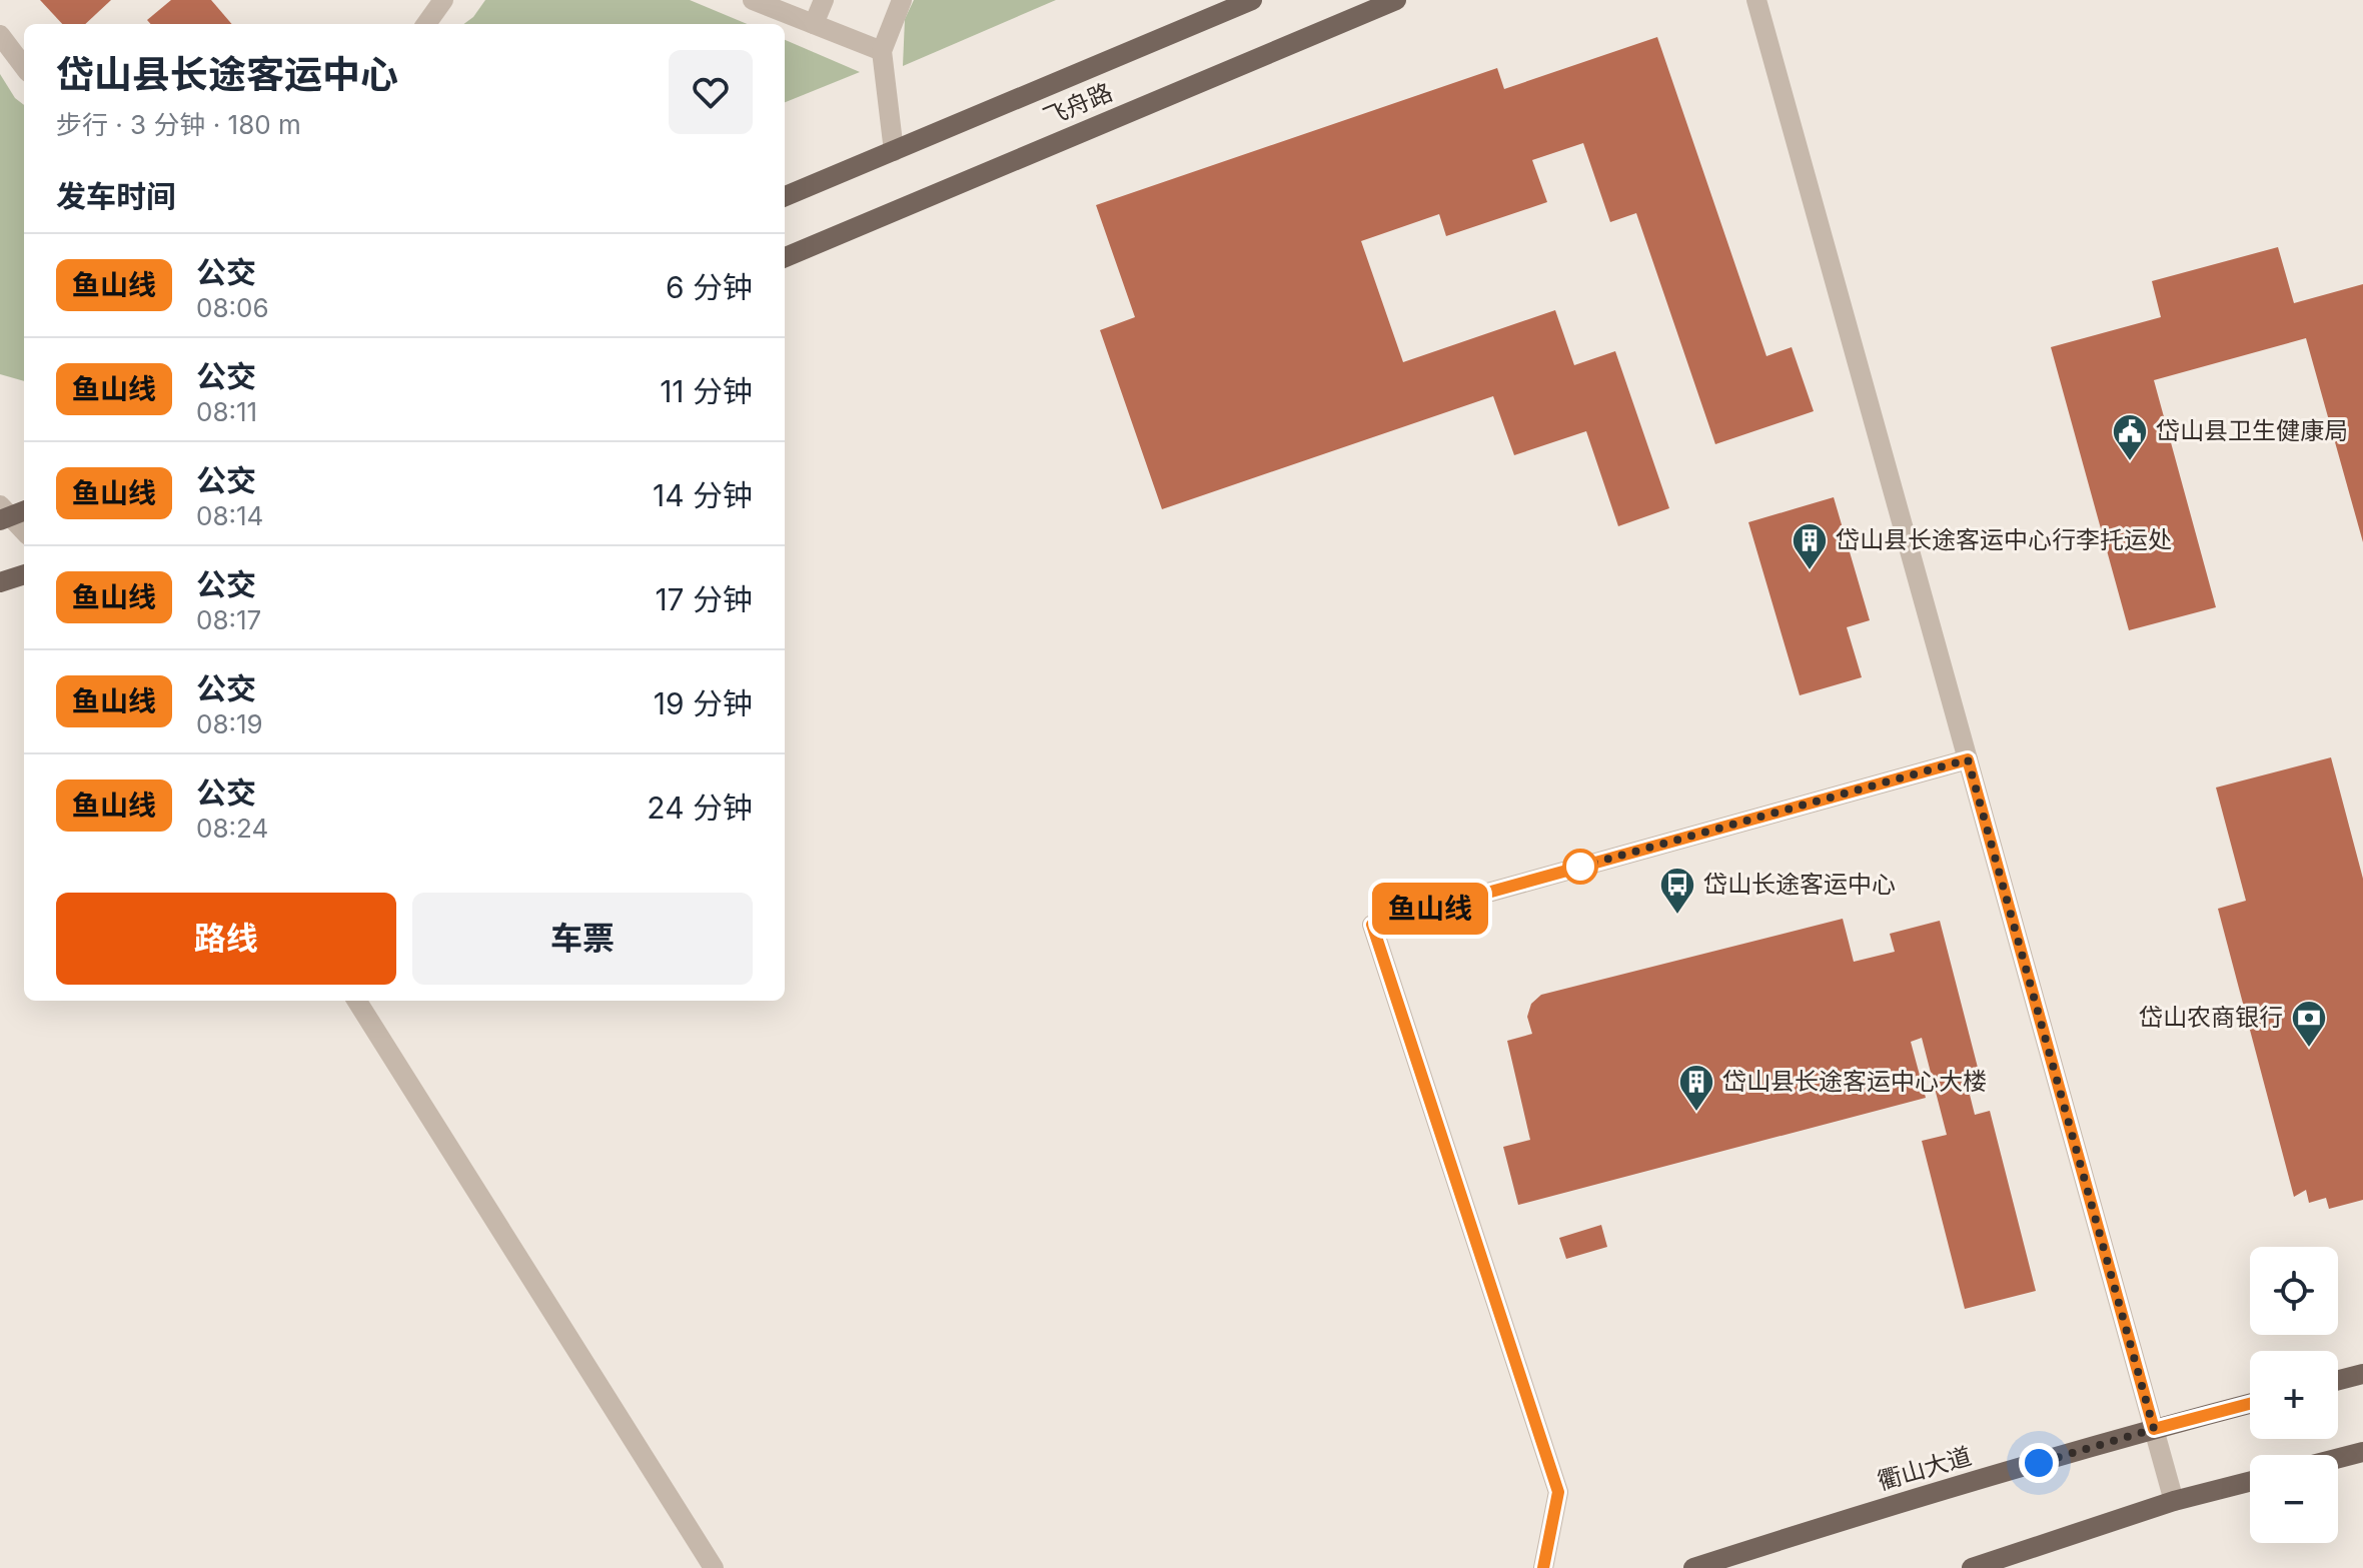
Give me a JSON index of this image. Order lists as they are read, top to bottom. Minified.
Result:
{"streets":{"main road":["飞舟路","衢山大道"]},"places":{"public building":["岱山县卫生健康局"],"building":["岱山县长途客运中心行李托运处","岱山县长途客运中心大楼"],"bus stop":["岱山长途客运中心"],"bank":["岱山农商银行"]},"lines":["bus line 鱼山线"],"page":{"on_map":"鱼山线","heading":[["岱山县长途客运中心","步行 · 3 分钟 · 180 m"],"发车时间"],"list":[{"mark":"鱼山线","name":"公交","note":"08:06","value":"6 分钟"},{"mark":"鱼山线","name":"公交","note":"08:11","value":"11 分钟"},{"mark":"鱼山线","name":"公交","note":"08:14","value":"14 分钟"},{"mark":"鱼山线","name":"公交","note":"08:17","value":"17 分钟"},{"mark":"鱼山线","name":"公交","note":"08:19","value":"19 分钟"},{"mark":"鱼山线","name":"公交","note":"08:24","value":"24 分钟"}],"buttons":["路线","车票"],"map_buttons":["+","−"]}}
